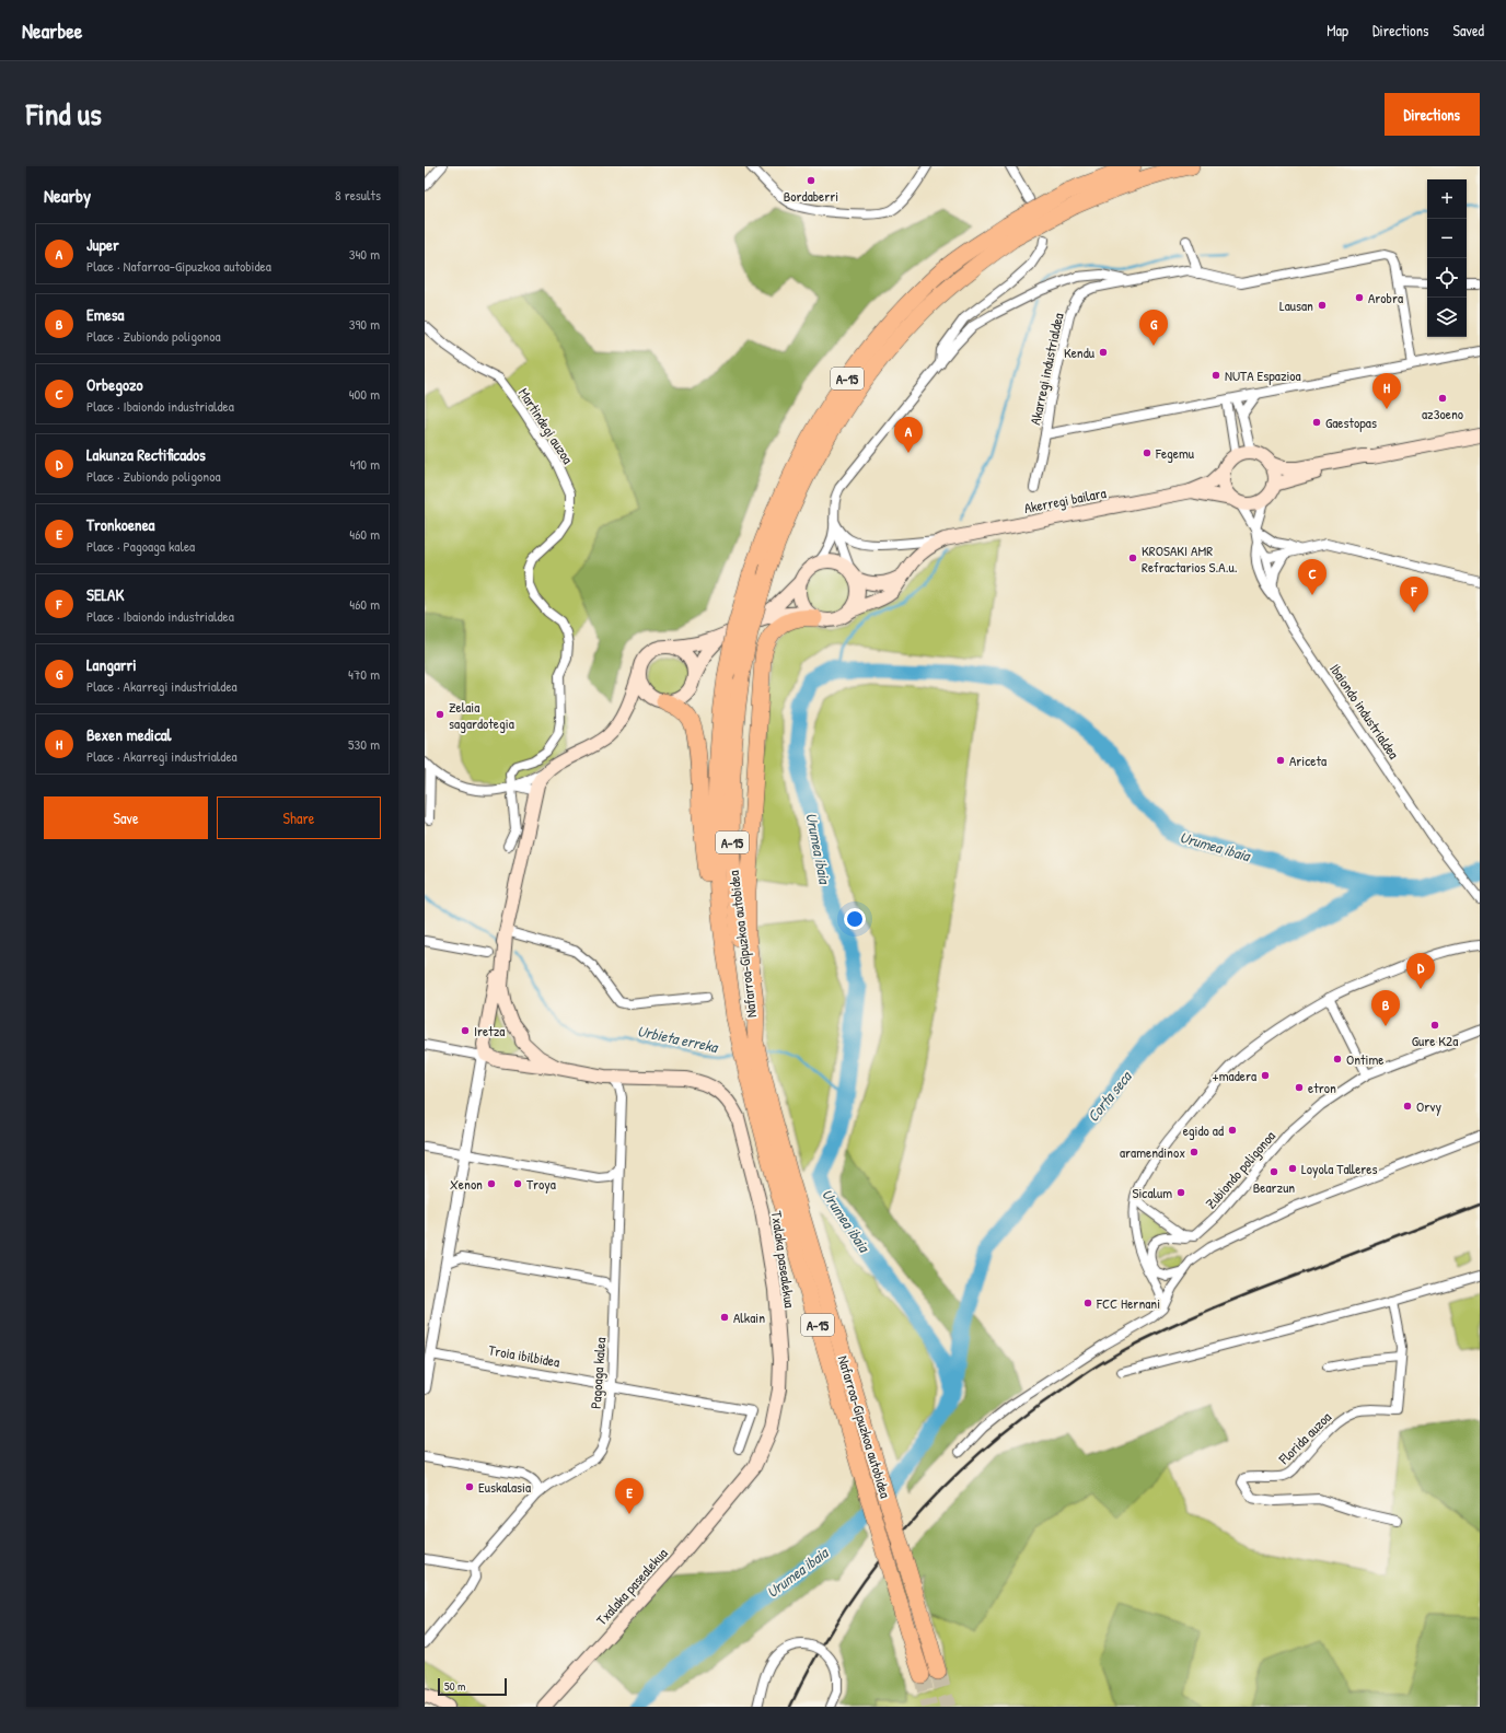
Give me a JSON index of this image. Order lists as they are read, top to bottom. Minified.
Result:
{"streets":{"highway":["A-15","Nafarroa-Gipuzkoa autobidea"],"main road":["Akerregi bailara","Txalaka pasealekua"],"street":["Akarregi industrialdea","Martindegi auzoa","Ibaiondo industrialdea","Zubiondo poligonoa","Troia ibilbidea","Pagoaga kalea","Florida auzoa"]},"crossings":[["Txalaka pasealekua","Pagoaga kalea"],["Troia ibilbidea","Pagoaga kalea"]],"water":["Urumea ibaia","Urbieta erreka","Corta seca"],"places":["Bordaberri","Arobra","Lausan","Kendu","NUTA Espazioa","az3oeno","Gaestopas","Fegemu","KROSAKI AMR Refractarios S.A.u.","Zelaia sagardotegia","Ariceta","Gure K2a","Iretza","Ontime","+madera","etron","Orvy","egido ad","aramendinox","Loyola Talleres","Bearzun","Xenon","Troya","Sicalum","FCC Hernani","Alkain","Euskalasia"],"scale_bar":"50 m","page":{"header":"Nearbee","nav":["Map","Directions","Saved"],"title":"Find us","buttons":["Directions",["Save","Share"]],"heading":["Nearby","8 results"],"map_buttons":["+","−"],"list":[{"mark":"A","name":"Juper","note":"Place · Nafarroa-Gipuzkoa autobidea","value":"340 m"},{"mark":"B","name":"Emesa","note":"Place · Zubiondo poligonoa","value":"390 m"},{"mark":"C","name":"Orbegozo","note":"Place · Ibaiondo industrialdea","value":"400 m"},{"mark":"D","name":"Lakunza Rectificados","note":"Place · Zubiondo poligonoa","value":"410 m"},{"mark":"E","name":"Tronkoenea","note":"Place · Pagoaga kalea","value":"460 m"},{"mark":"F","name":"SELAK","note":"Place · Ibaiondo industrialdea","value":"460 m"},{"mark":"G","name":"Langarri","note":"Place · Akarregi industrialdea","value":"470 m"},{"mark":"H","name":"Bexen medical","note":"Place · Akarregi industrialdea","value":"530 m"}],"pins":["G","H","A","C","F","D","B","E"],"scale":"50 m"}}
